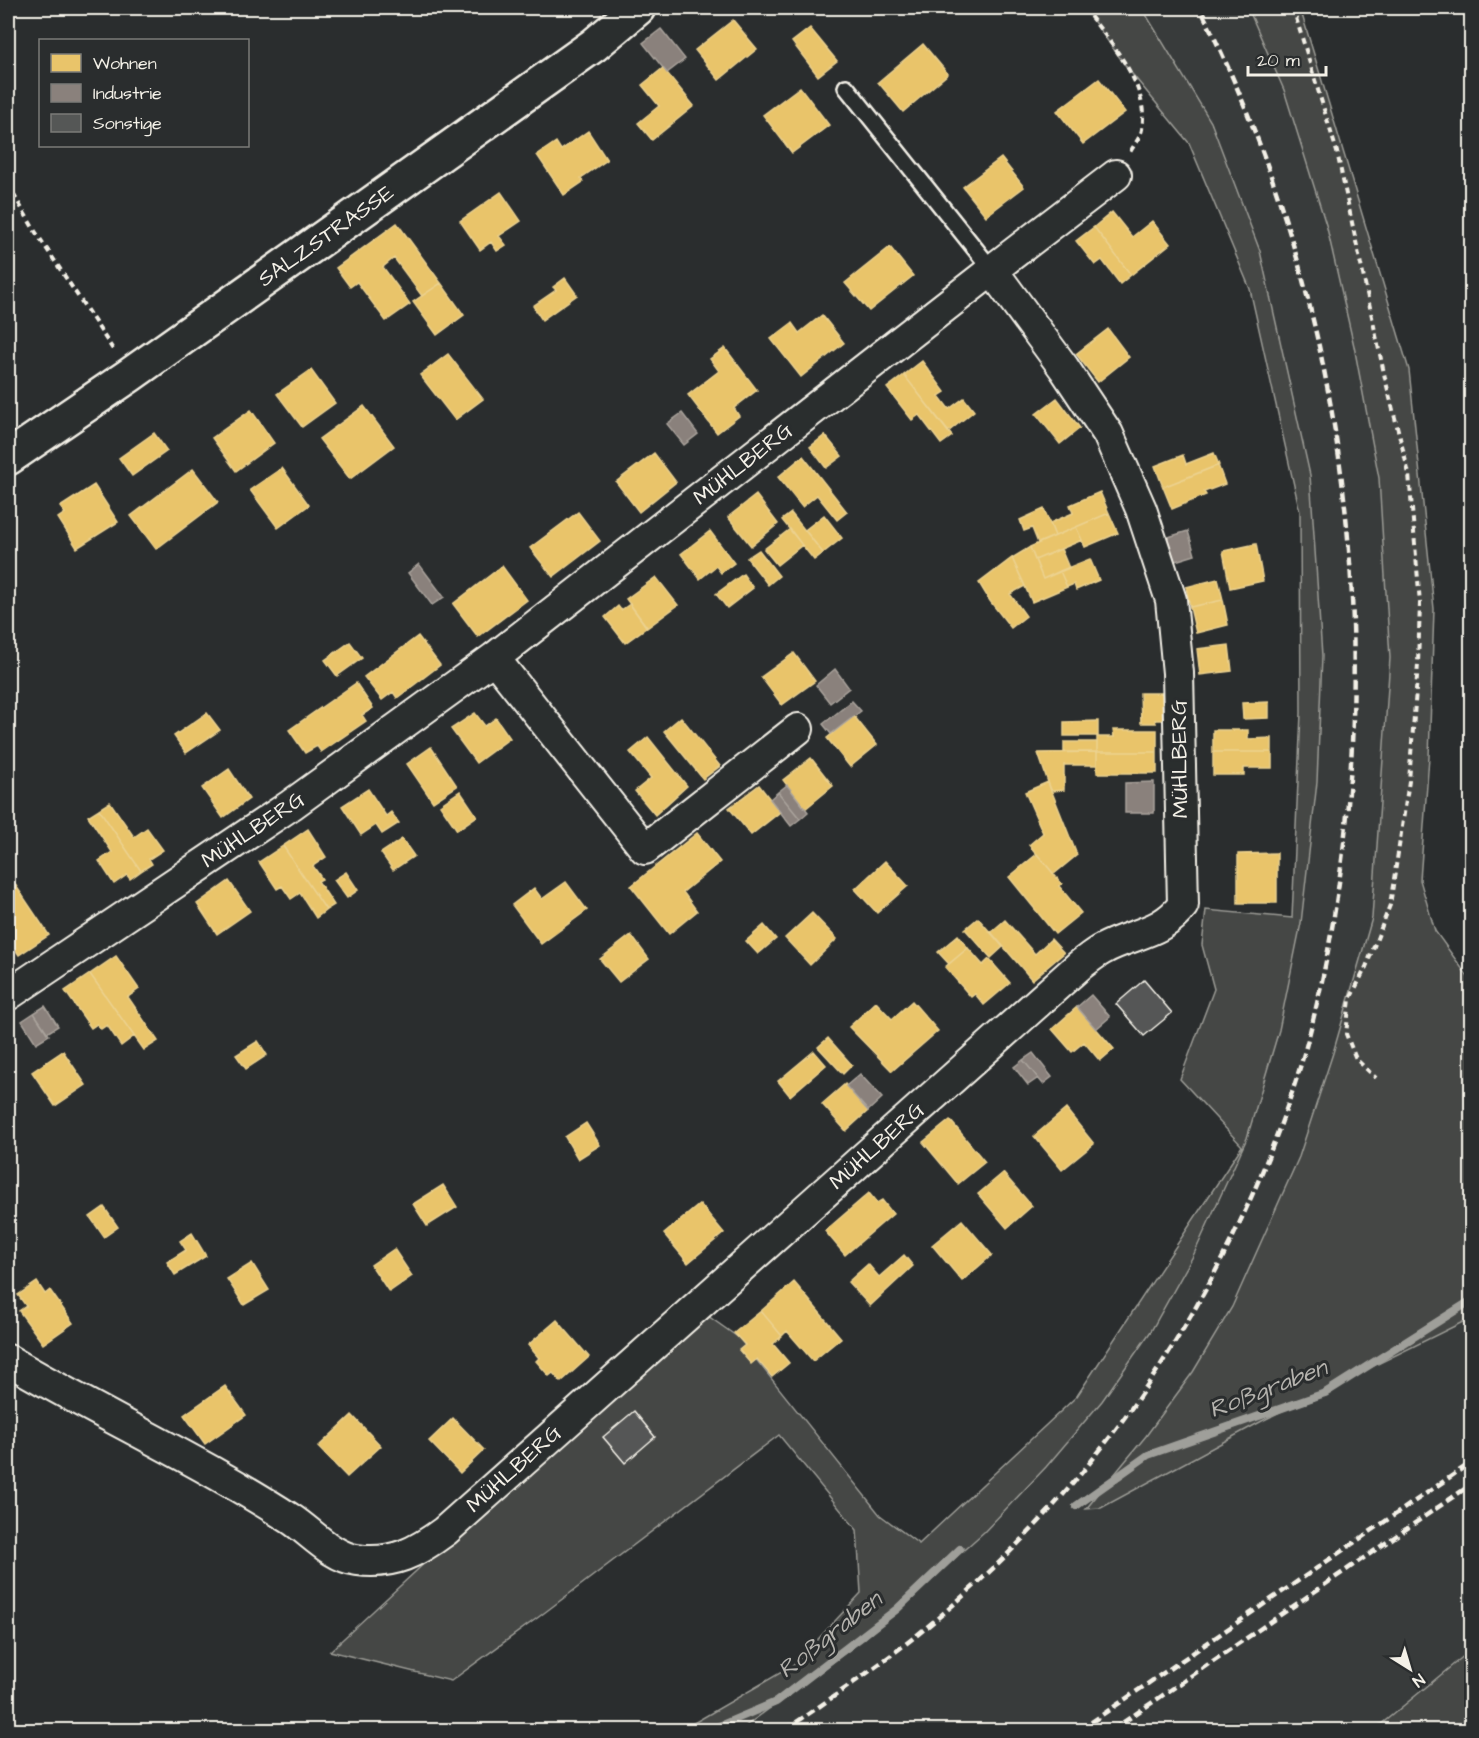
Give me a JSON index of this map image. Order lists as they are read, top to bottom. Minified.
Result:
{"streets":{"street":["SALZSTRASSE","MÜHLBERG"]},"water":["Roßgraben"],"legend":["Wohnen","Industrie","Sonstige"],"scale_bar":"20 m","north":"bottom right"}
